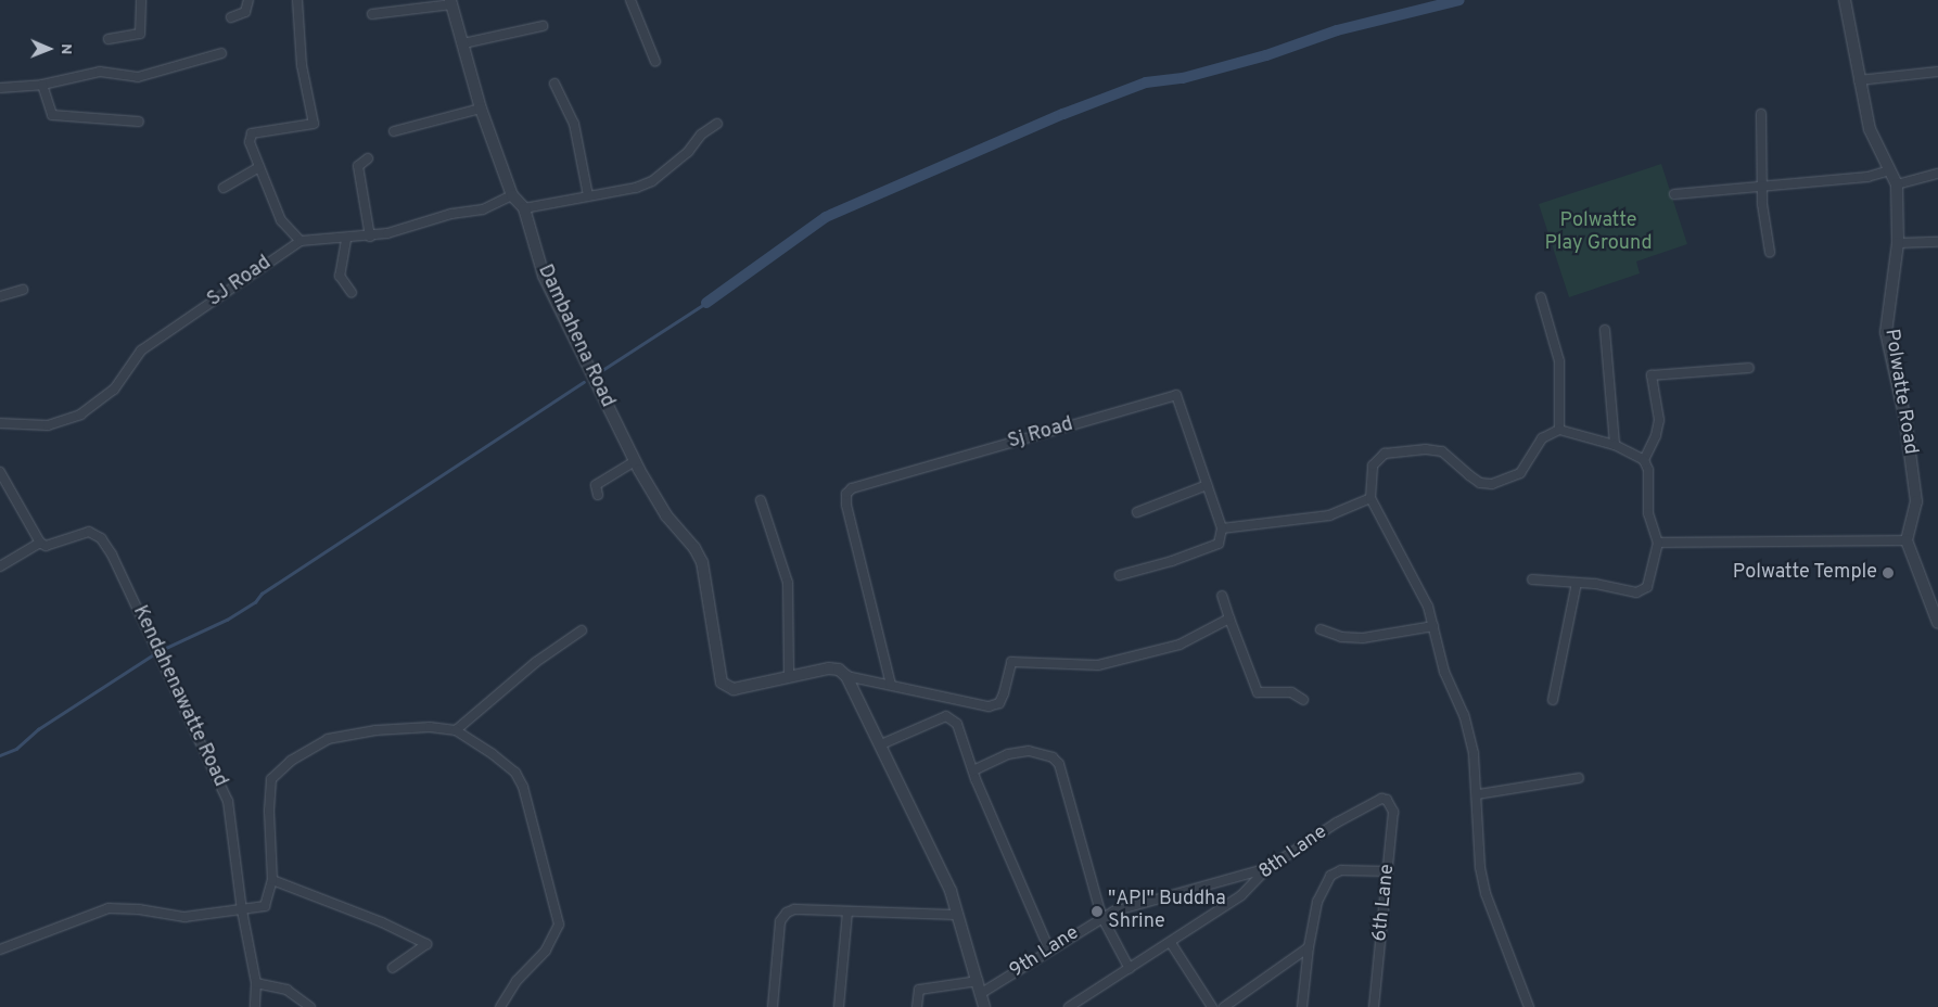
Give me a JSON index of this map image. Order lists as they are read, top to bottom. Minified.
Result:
{"streets":{"street":["SJ Road","Dambahena Road","Polwatte Road","Sj Road","Kendahenawatte Road","8th Lane","6th Lane","9th Lane"]},"crossings":[["8th Lane","6th Lane"],["8th Lane","9th Lane"]],"parks":["Polwatte Play Ground"],"places":["Polwatte Temple","\"API\" Buddha Shrine"],"north":"right"}
